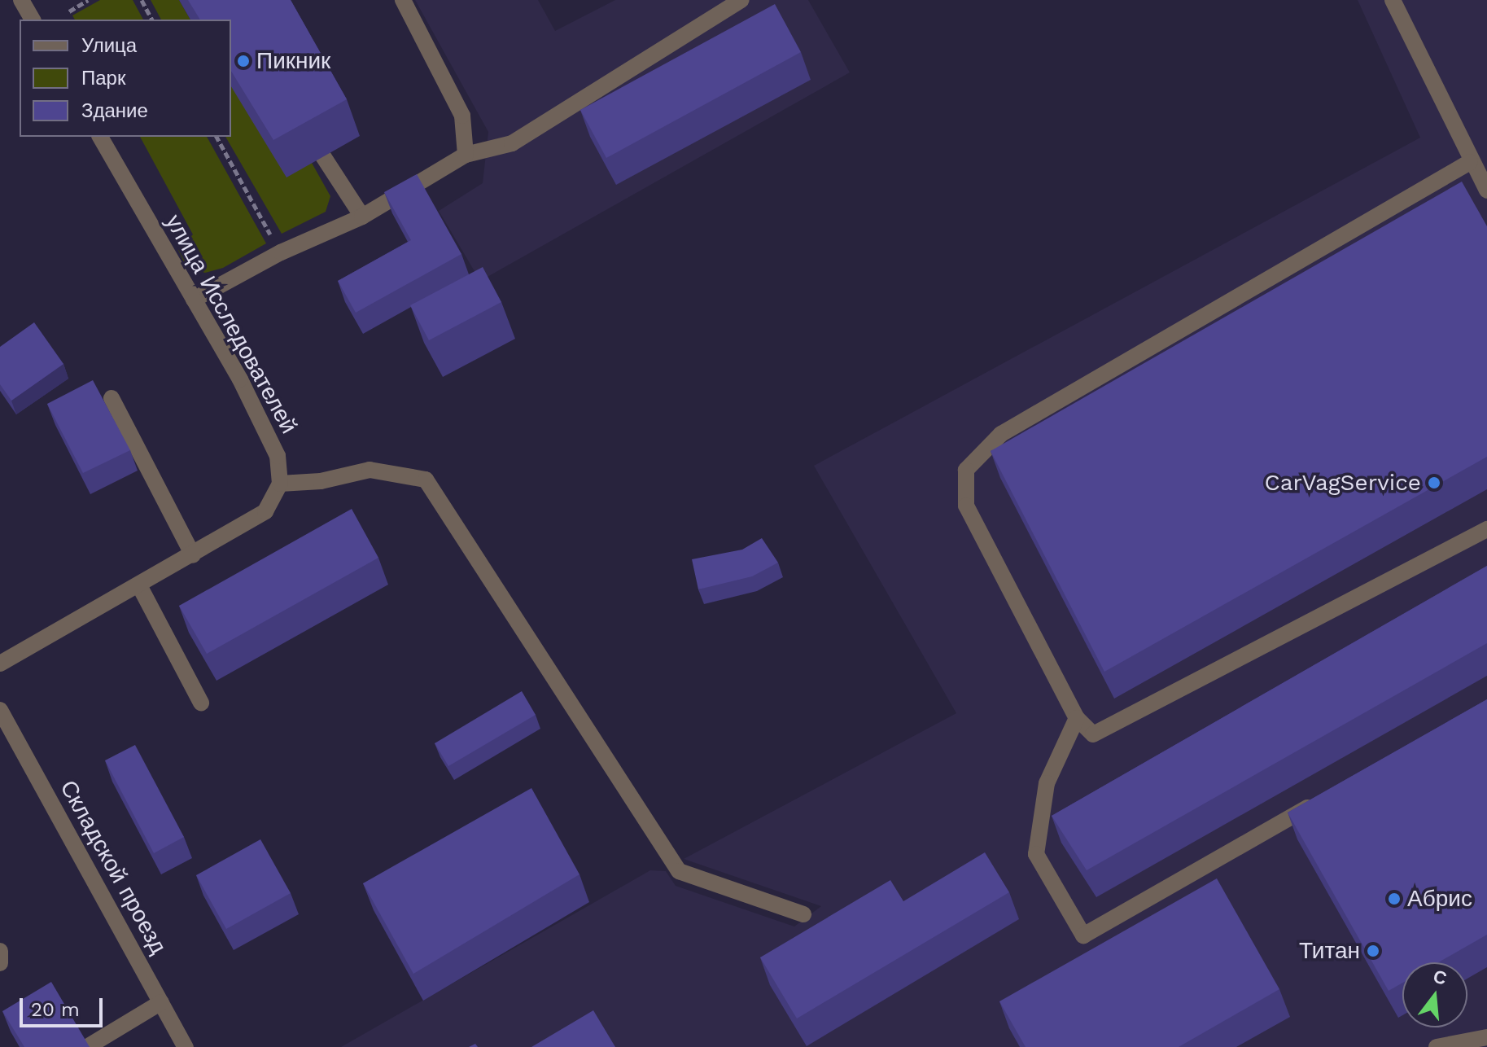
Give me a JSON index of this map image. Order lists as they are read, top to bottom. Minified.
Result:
{"streets":{"street":["улица Исследователей","Складской проезд"]},"places":["Пикник","CarVagService","Абрис","Титан"],"legend":["Улица","Парк","Здание"],"scale_bar":"20 m","north":"top"}
